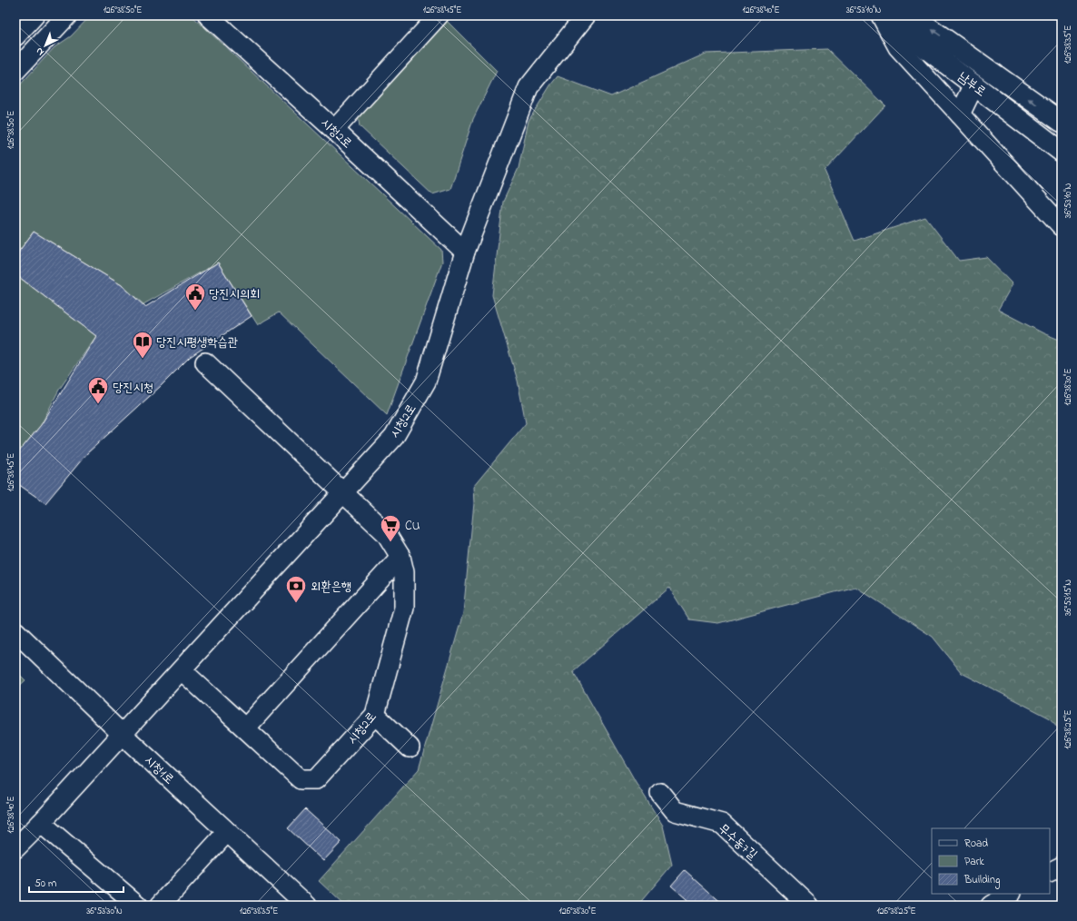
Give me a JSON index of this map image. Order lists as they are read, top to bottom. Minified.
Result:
{"streets":{"main road":["남부로"],"street":["시청2로","시청1로","무수동7길"]},"crossings":[["시청2로","시청1로"]],"places":{"public building":["당진시의회","당진시청"],"library":["당진시평생학습관"],"supermarket":["CU"],"bank":["외환은행"]},"legend":["Road","Park","Building"],"scale_bar":"50 m","north":"bottom left","coordinates":["126°38'50\"E","126°38'45\"E","126°38'40\"E","36°53'10\"N","126°38'35\"E","126°38'30\"E","36°53'15\"N","126°38'25\"E","36°53'30\"N"]}
